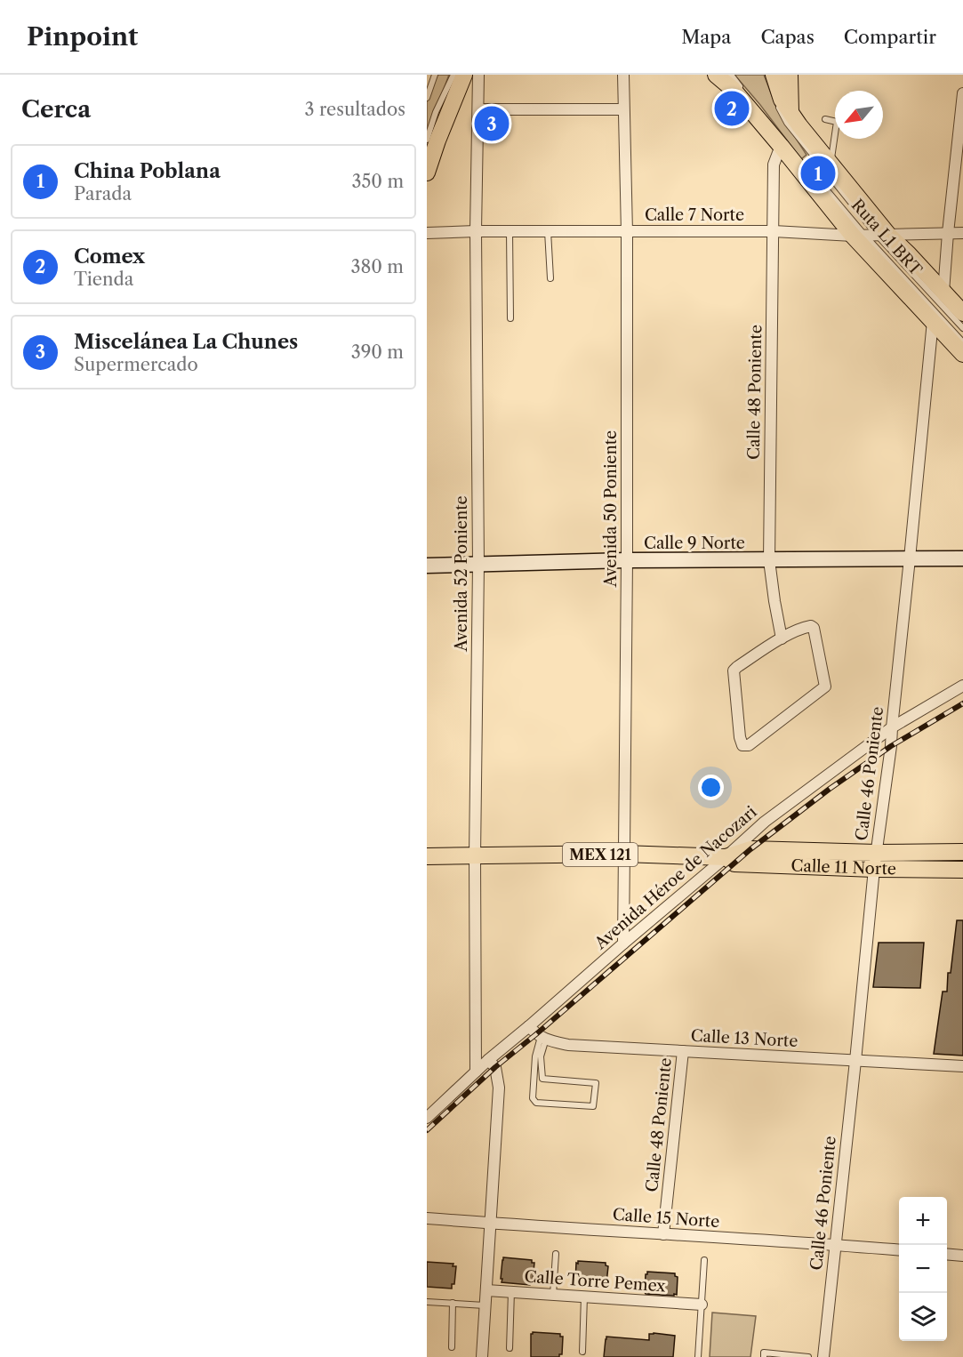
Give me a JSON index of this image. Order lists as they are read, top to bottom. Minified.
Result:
{"streets":{"main road":["Calle 9 Norte","MEX 121","Calle 11 Norte"],"street":["Calle 7 Norte","Calle 48 Poniente","Avenida 50 Poniente","Avenida 52 Poniente","Calle 46 Poniente","Avenida Héroe de Nacozari","Calle 13 Norte","Calle 15 Norte","Calle Torre Pemex"],"lane":["Ruta L1 BRT"]},"crossings":[["Calle 7 Norte","Ruta L1 BRT"],["Calle 7 Norte","Calle 48 Poniente"],["Calle 7 Norte","Avenida 50 Poniente"],["Calle 7 Norte","Avenida 52 Poniente"],["Calle 48 Poniente","Calle 9 Norte"],["Calle 48 Poniente","Calle 13 Norte"],["Calle 48 Poniente","Calle 15 Norte"],["Avenida 50 Poniente","Calle 9 Norte"],["Avenida 50 Poniente","Calle 11 Norte"],["Avenida 50 Poniente","Avenida Héroe de Nacozari"],["Calle 9 Norte","Avenida 52 Poniente"],["Calle 9 Norte","Calle 46 Poniente"],["Avenida 52 Poniente","Calle 11 Norte"],["Avenida 52 Poniente","Avenida Héroe de Nacozari"],["Calle 46 Poniente","Calle 11 Norte"],["Calle 46 Poniente","Avenida Héroe de Nacozari"],["Calle 46 Poniente","Calle 13 Norte"],["Calle 46 Poniente","Calle 15 Norte"],["Calle 11 Norte","Avenida Héroe de Nacozari"]],"north":"bottom left","page":{"header":"Pinpoint","nav":["Mapa","Capas","Compartir"],"heading":["Cerca","3 resultados"],"pins":["2","3","1"],"list":[{"mark":"1","name":"China Poblana","note":"Parada","value":"350 m"},{"mark":"2","name":"Comex","note":"Tienda","value":"380 m"},{"mark":"3","name":"Miscelánea La Chunes","note":"Supermercado","value":"390 m"}],"map_buttons":["+","−"]}}
